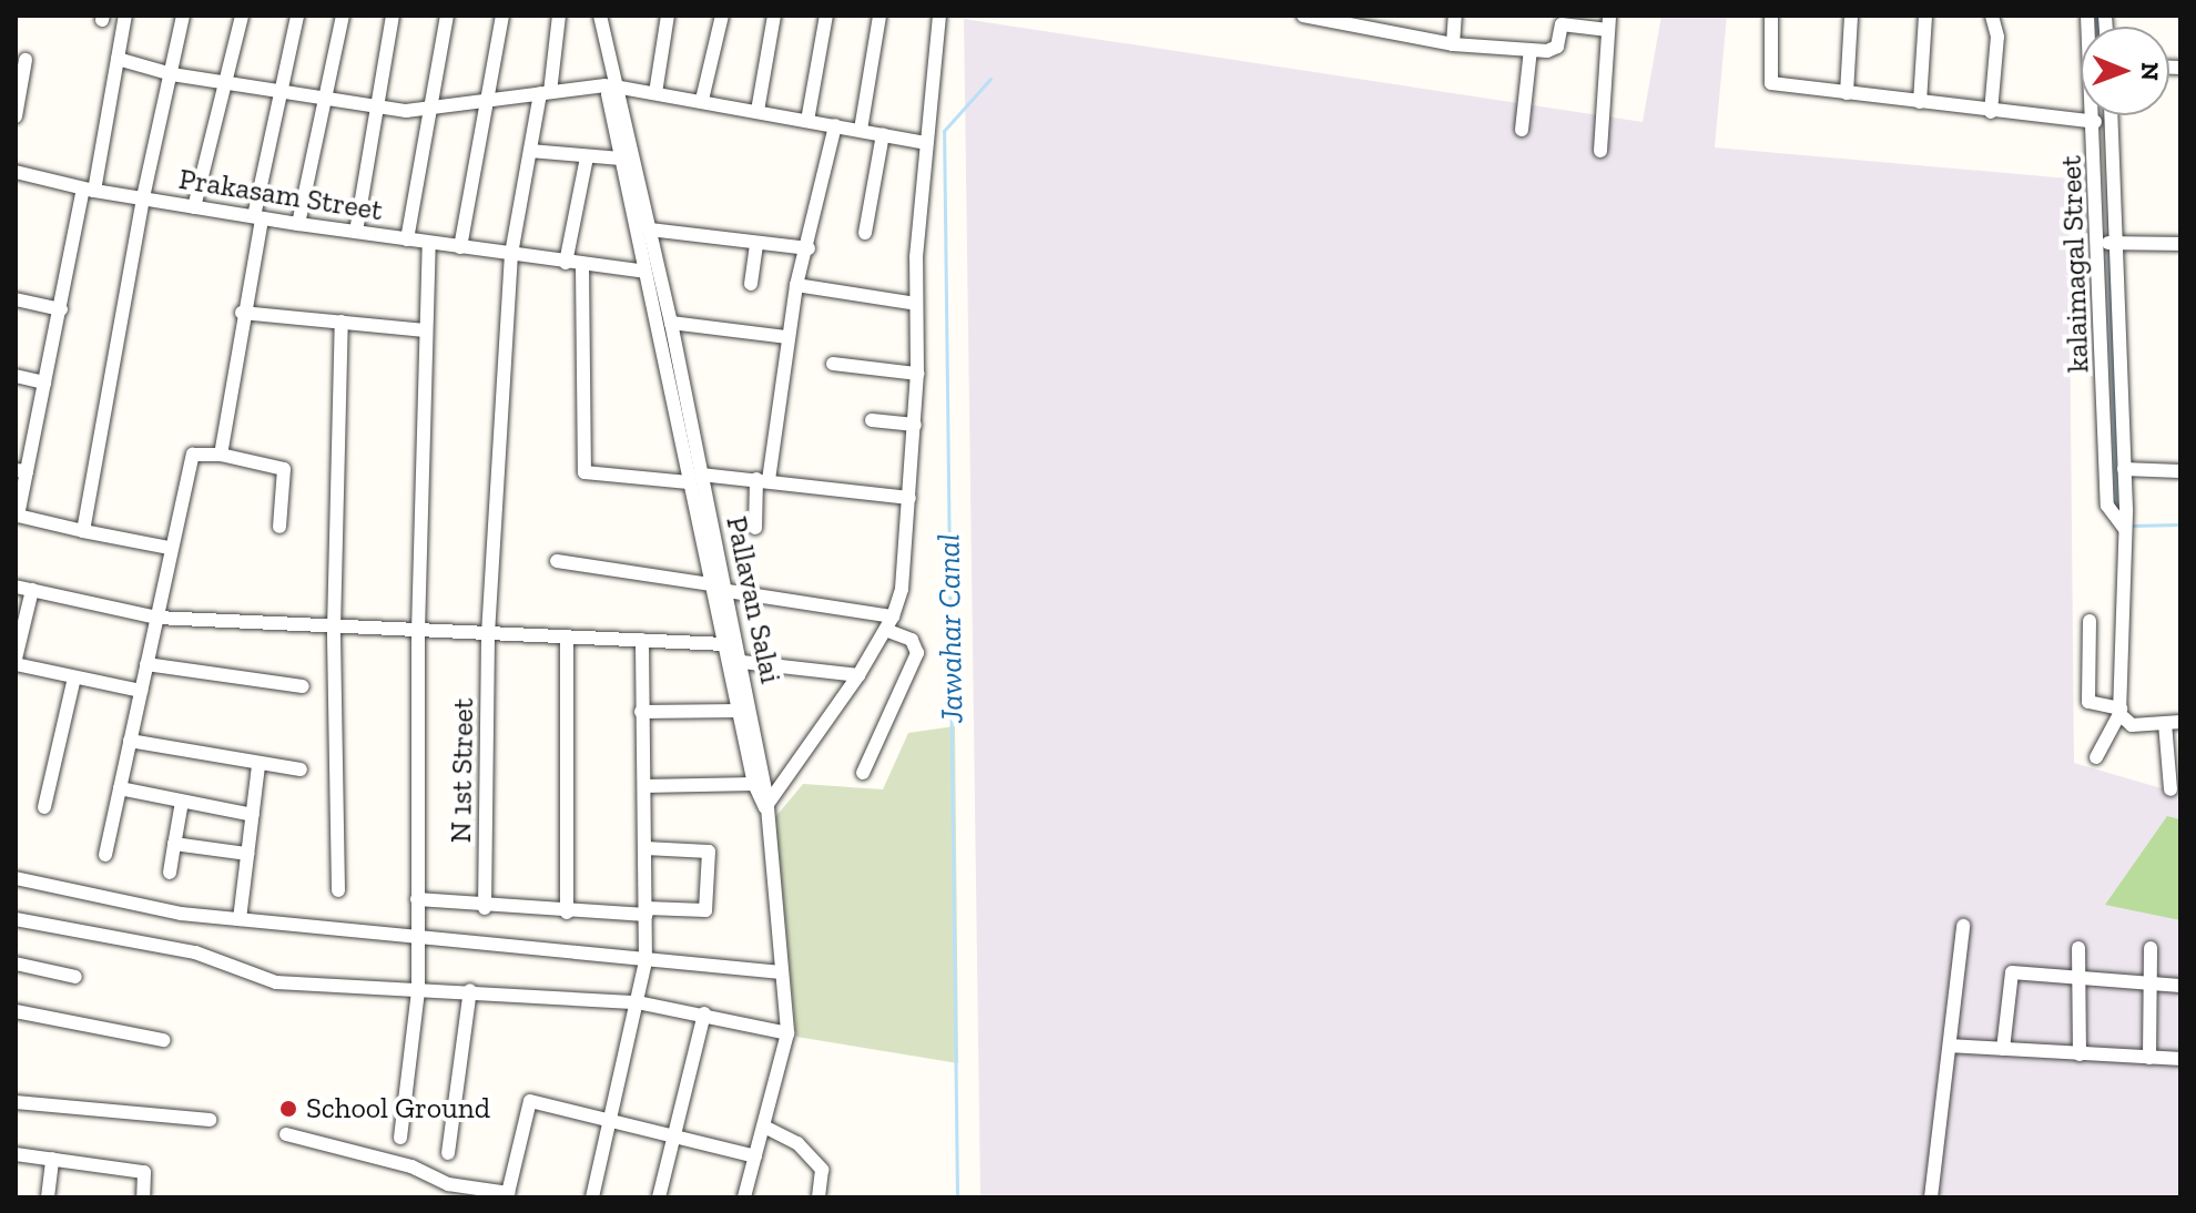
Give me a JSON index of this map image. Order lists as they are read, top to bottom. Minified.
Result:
{"streets":{"street":["Prakasam Street","kalaimagal Street","Pallavan Salai","N 1st Street"]},"crossings":[["Prakasam Street","N 1st Street"]],"water":["Jawahar Canal"],"places":["School Ground"],"north":"right"}
